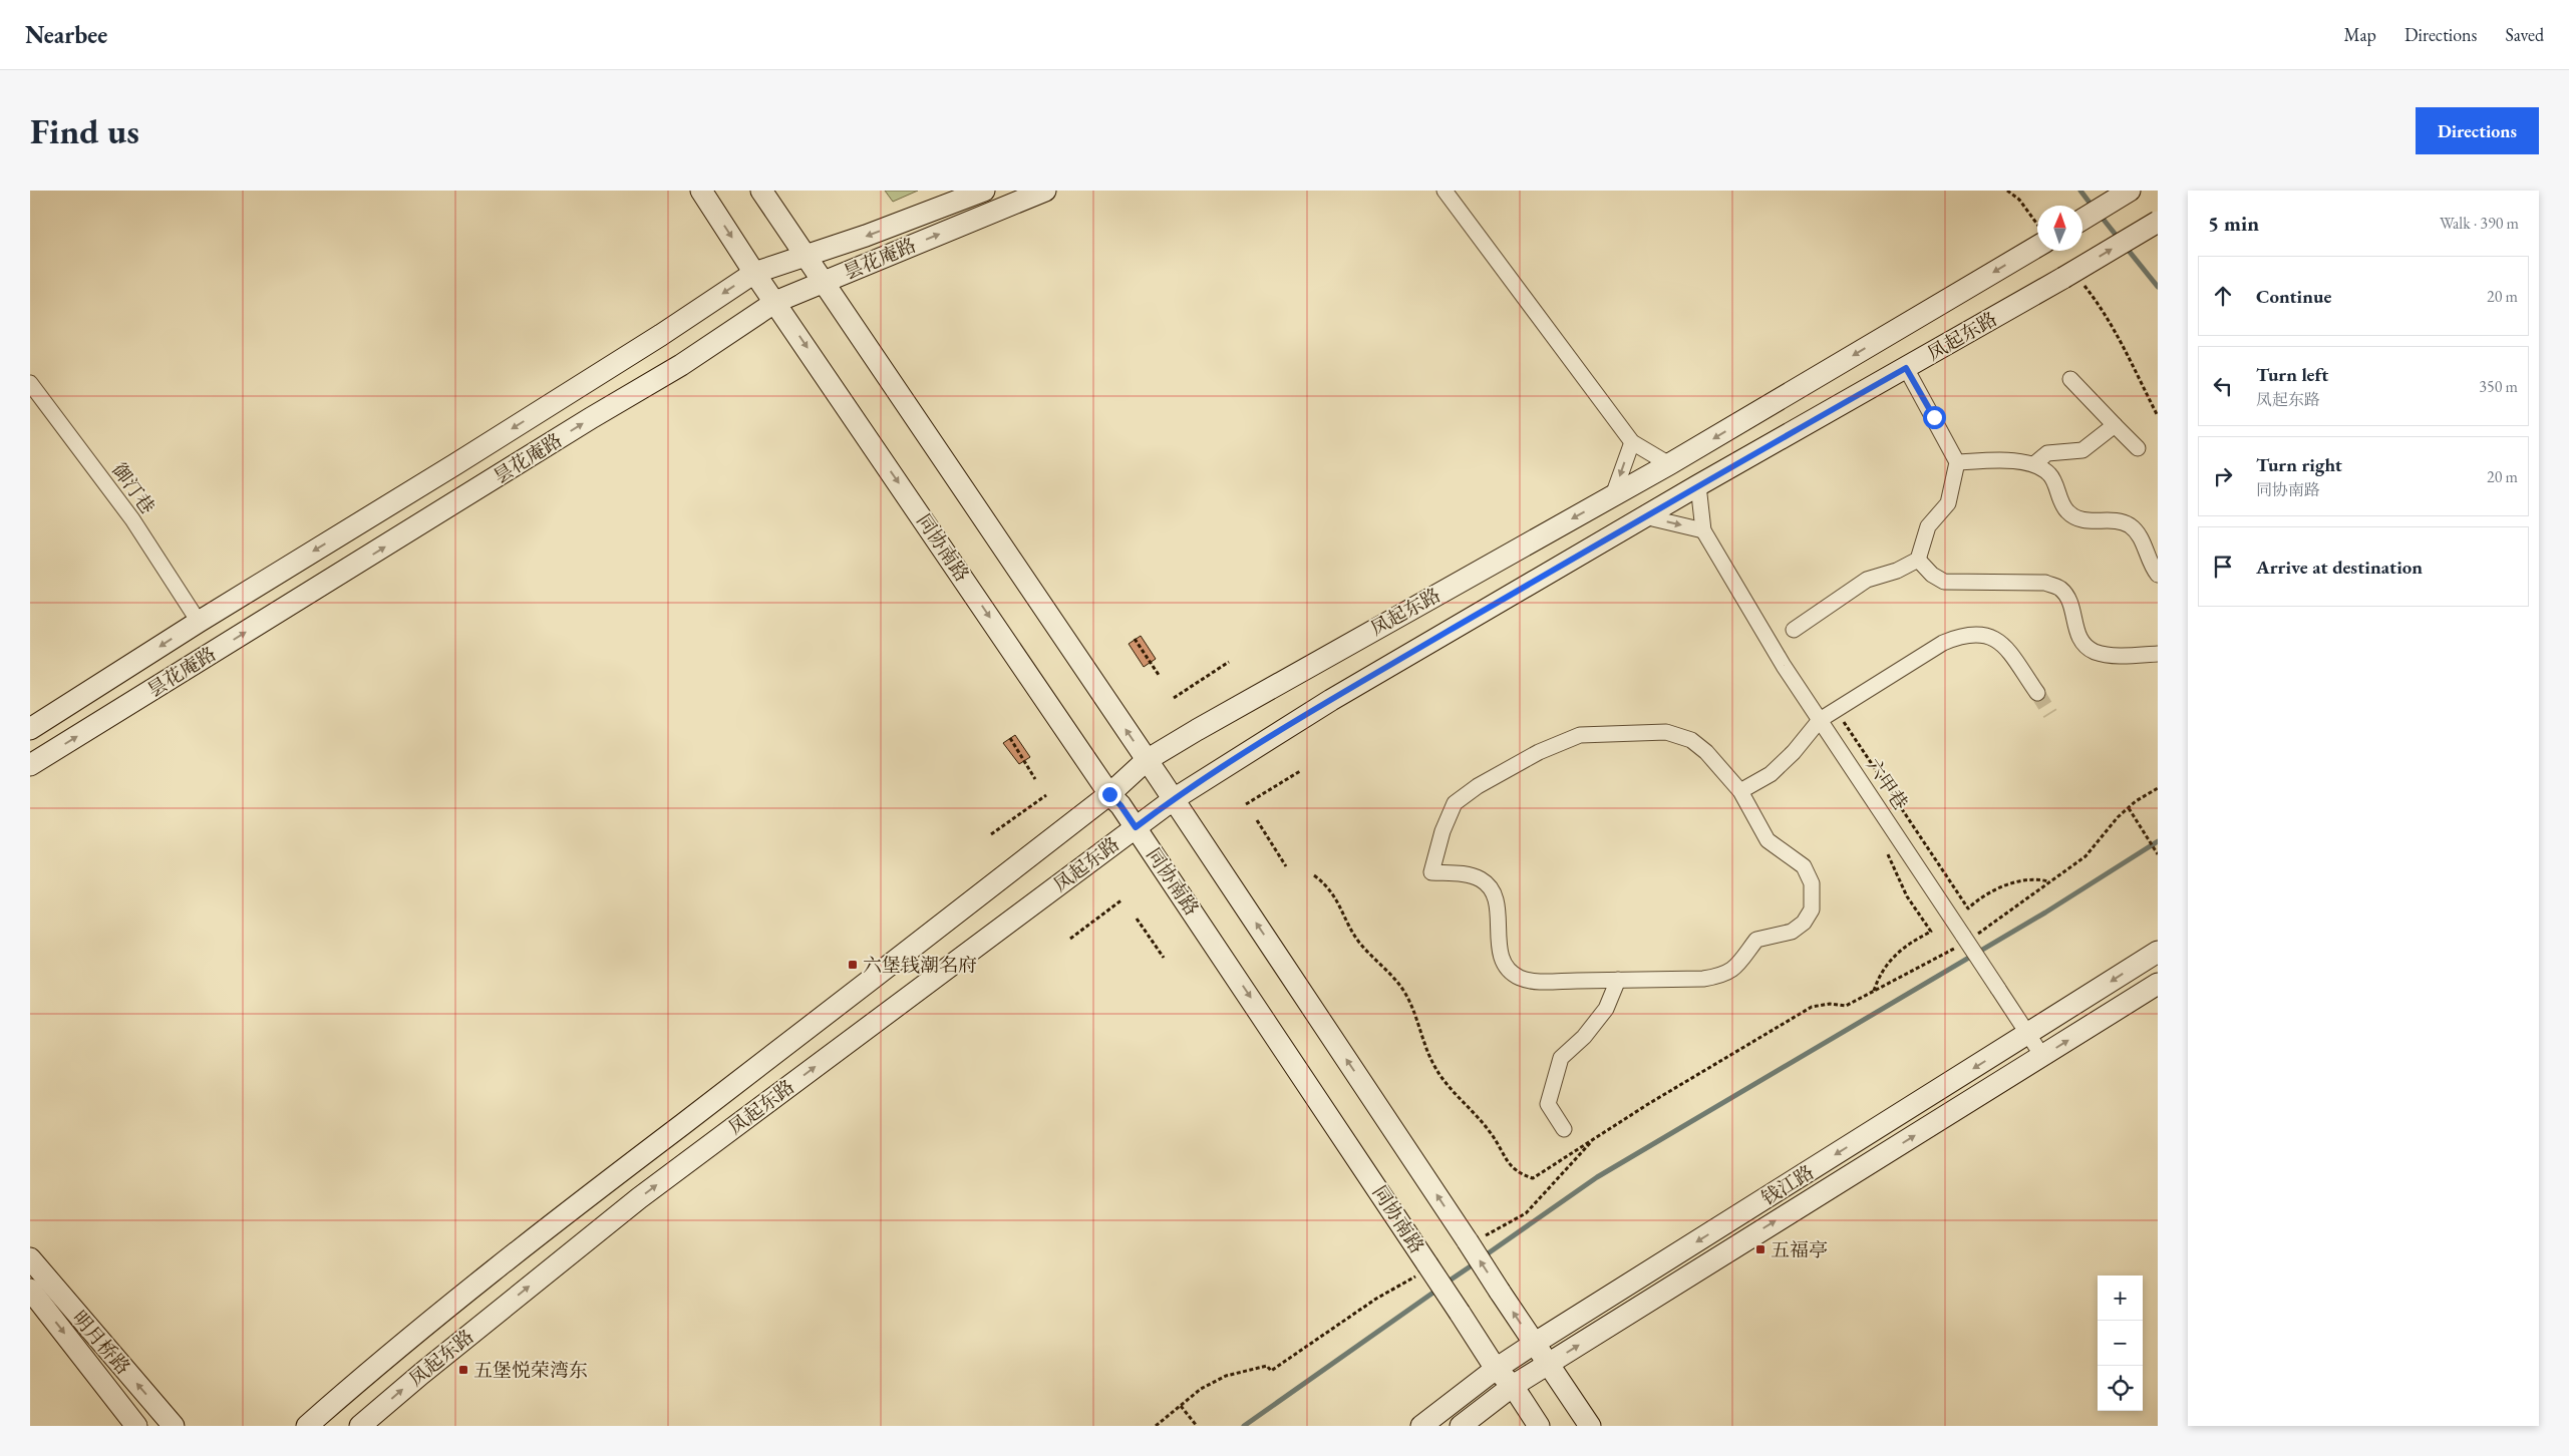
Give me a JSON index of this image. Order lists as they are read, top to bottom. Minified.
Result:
{"streets":{"main road":["昙花庵路","凤起东路","同协南路","钱江路","明月桥路"],"street":["御汀巷","六甲巷"]},"crossings":[["昙花庵路","御汀巷"],["昙花庵路","同协南路"],["凤起东路","同协南路"],["凤起东路","六甲巷"],["同协南路","钱江路"],["六甲巷","钱江路"]],"places":{"transit":["六堡钱潮名府","五福亭","五堡悦荣湾东"]},"north":"top","page":{"header":"Nearbee","nav":["Map","Directions","Saved"],"buttons":"Directions","title":"Find us","heading":["5 min","Walk · 390 m"],"list":[["Continue","20 m"],["Turn left","凤起东路","350 m"],["Turn right","同协南路","20 m"],"Arrive at destination"],"map_buttons":["+","−"]}}
